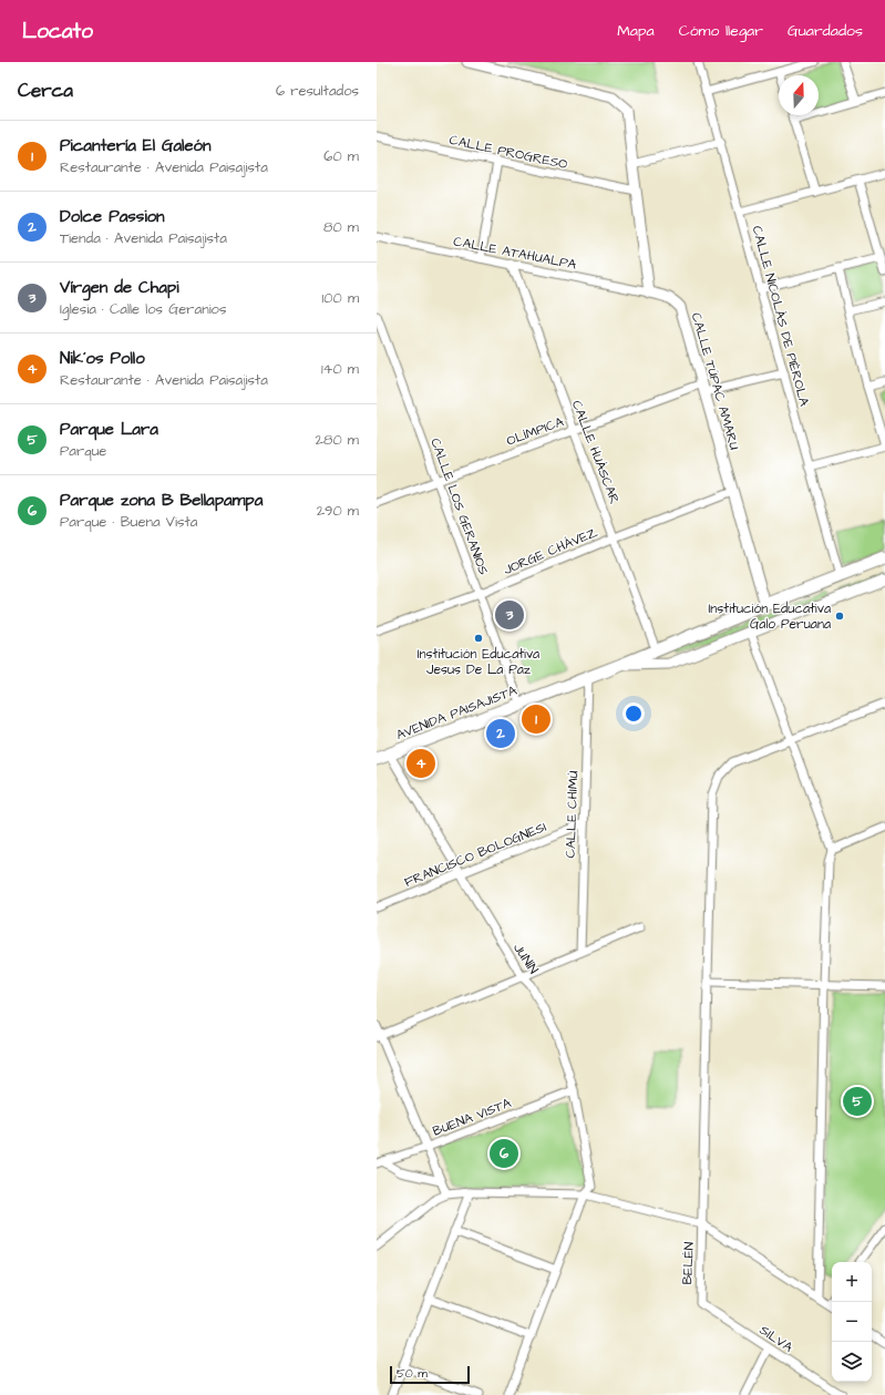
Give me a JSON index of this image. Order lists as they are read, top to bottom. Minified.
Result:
{"streets":{"main road":["AVENIDA PAISAJISTA"],"street":["CALLE PROGRESO","CALLE ATAHUALPA","CALLE NICOLÁS DE PIÉROLA","CALLE TÚPAC AMARU","OLÍMPICA","CALLE HUÁSCAR","CALLE LOS GERANIOS","JORGE CHÁVEZ","CALLE CHIMÚ","FRANCISCO BOLOGNESI","JUNÍN","BUENA VISTA","BELÉN","SILVA"]},"crossings":[["CALLE ATAHUALPA","CALLE TÚPAC AMARU"],["CALLE ATAHUALPA","CALLE HUÁSCAR"],["CALLE NICOLÁS DE PIÉROLA","OLÍMPICA"],["CALLE NICOLÁS DE PIÉROLA","AVENIDA PAISAJISTA"],["CALLE TÚPAC AMARU","OLÍMPICA"],["CALLE TÚPAC AMARU","JORGE CHÁVEZ"],["CALLE TÚPAC AMARU","AVENIDA PAISAJISTA"],["OLÍMPICA","CALLE HUÁSCAR"],["OLÍMPICA","CALLE LOS GERANIOS"],["CALLE HUÁSCAR","JORGE CHÁVEZ"],["CALLE HUÁSCAR","AVENIDA PAISAJISTA"],["CALLE LOS GERANIOS","JORGE CHÁVEZ"],["CALLE LOS GERANIOS","AVENIDA PAISAJISTA"],["AVENIDA PAISAJISTA","CALLE CHIMÚ"],["AVENIDA PAISAJISTA","JUNÍN"],["CALLE CHIMÚ","FRANCISCO BOLOGNESI"],["FRANCISCO BOLOGNESI","JUNÍN"],["JUNÍN","BUENA VISTA"],["BELÉN","SILVA"]],"places":["Institución Educativa Galo Peruana","Institución Educativa Jesus De La Paz"],"scale_bar":"50 m","north":"top","page":{"header":"Locato","nav":["Mapa","Cómo llegar","Guardados"],"heading":["Cerca","6 resultados"],"list":[{"mark":"1","name":"Picantería El Galeón","note":"Restaurante · Avenida Paisajista","value":"60 m"},{"mark":"2","name":"Dolce Passion","note":"Tienda · Avenida Paisajista","value":"80 m"},{"mark":"3","name":"Vírgen de Chapi","note":"Iglesia · Calle los Geranios","value":"100 m"},{"mark":"4","name":"Nik´os Pollo","note":"Restaurante · Avenida Paisajista","value":"140 m"},{"mark":"5","name":"Parque Lara","note":"Parque","value":"280 m"},{"mark":"6","name":"Parque zona B Bellapampa","note":"Parque · Buena Vista","value":"290 m"}],"pins":["3","1","2","4","5","6"],"map_buttons":["+","−"],"scale":"50 m"}}
